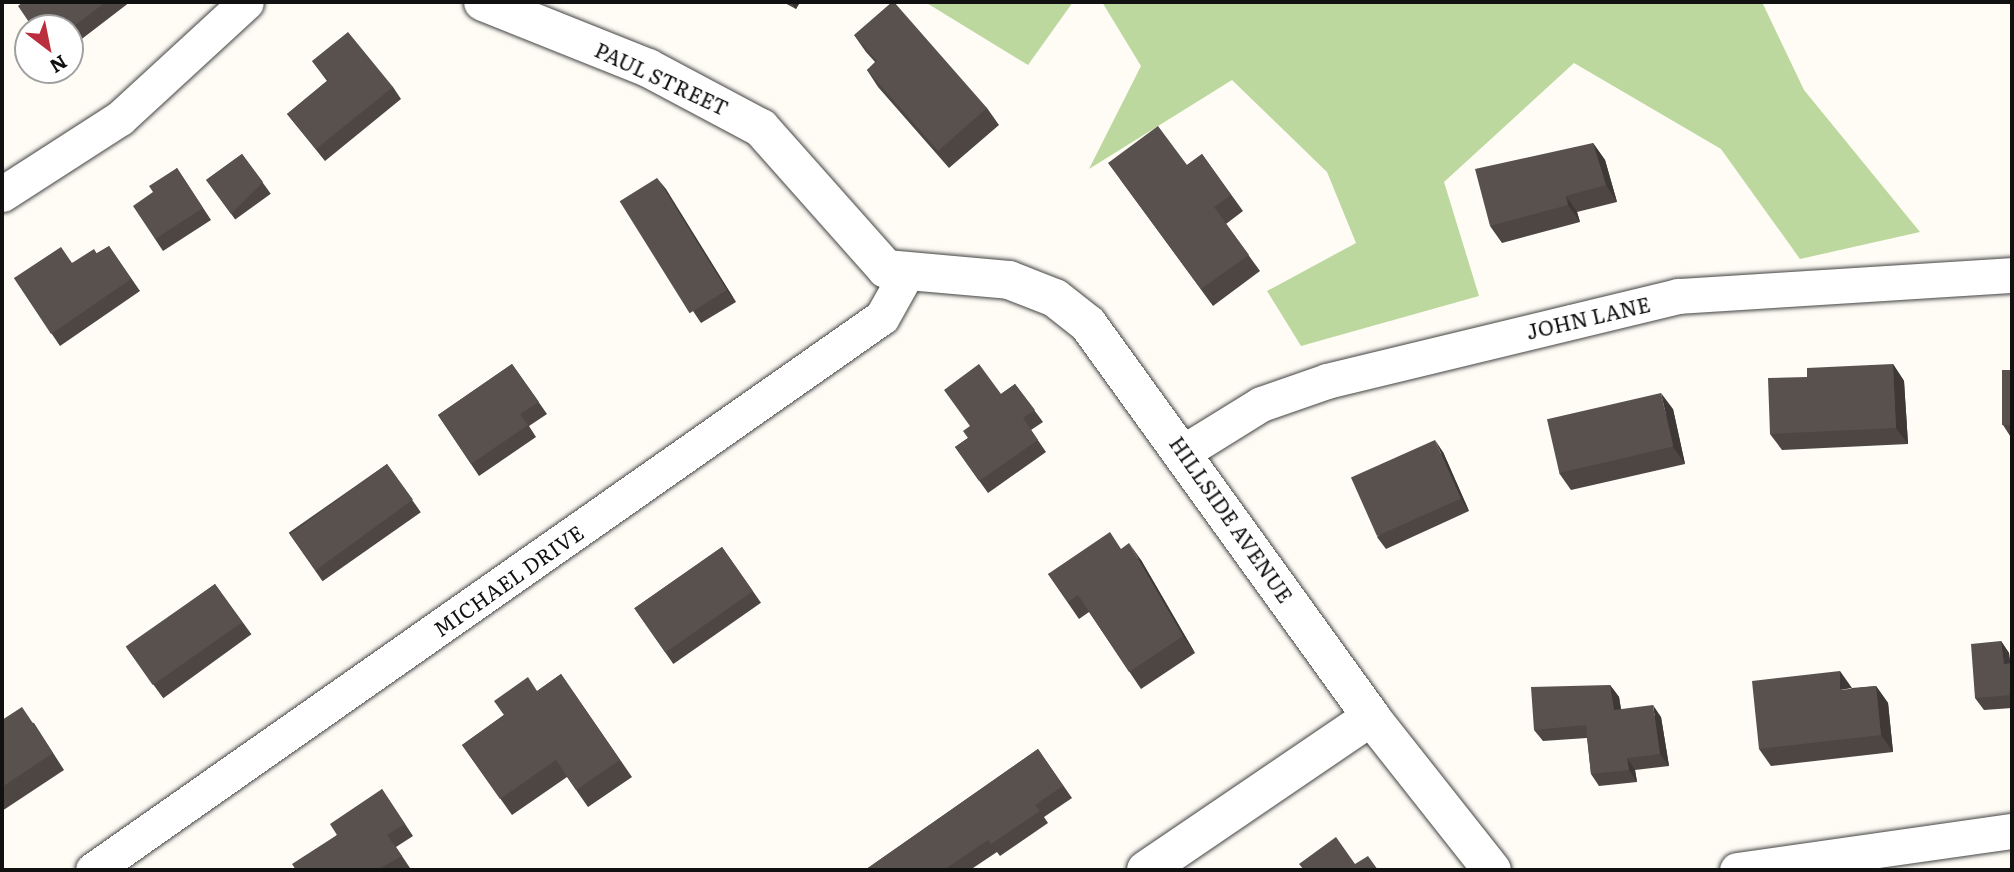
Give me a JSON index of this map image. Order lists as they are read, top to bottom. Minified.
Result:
{"streets":{"street":["PAUL STREET","JOHN LANE","HILLSIDE AVENUE","MICHAEL DRIVE"]},"crossings":[["PAUL STREET","HILLSIDE AVENUE"],["PAUL STREET","MICHAEL DRIVE"],["JOHN LANE","HILLSIDE AVENUE"],["HILLSIDE AVENUE","MICHAEL DRIVE"]],"north":"bottom right"}
